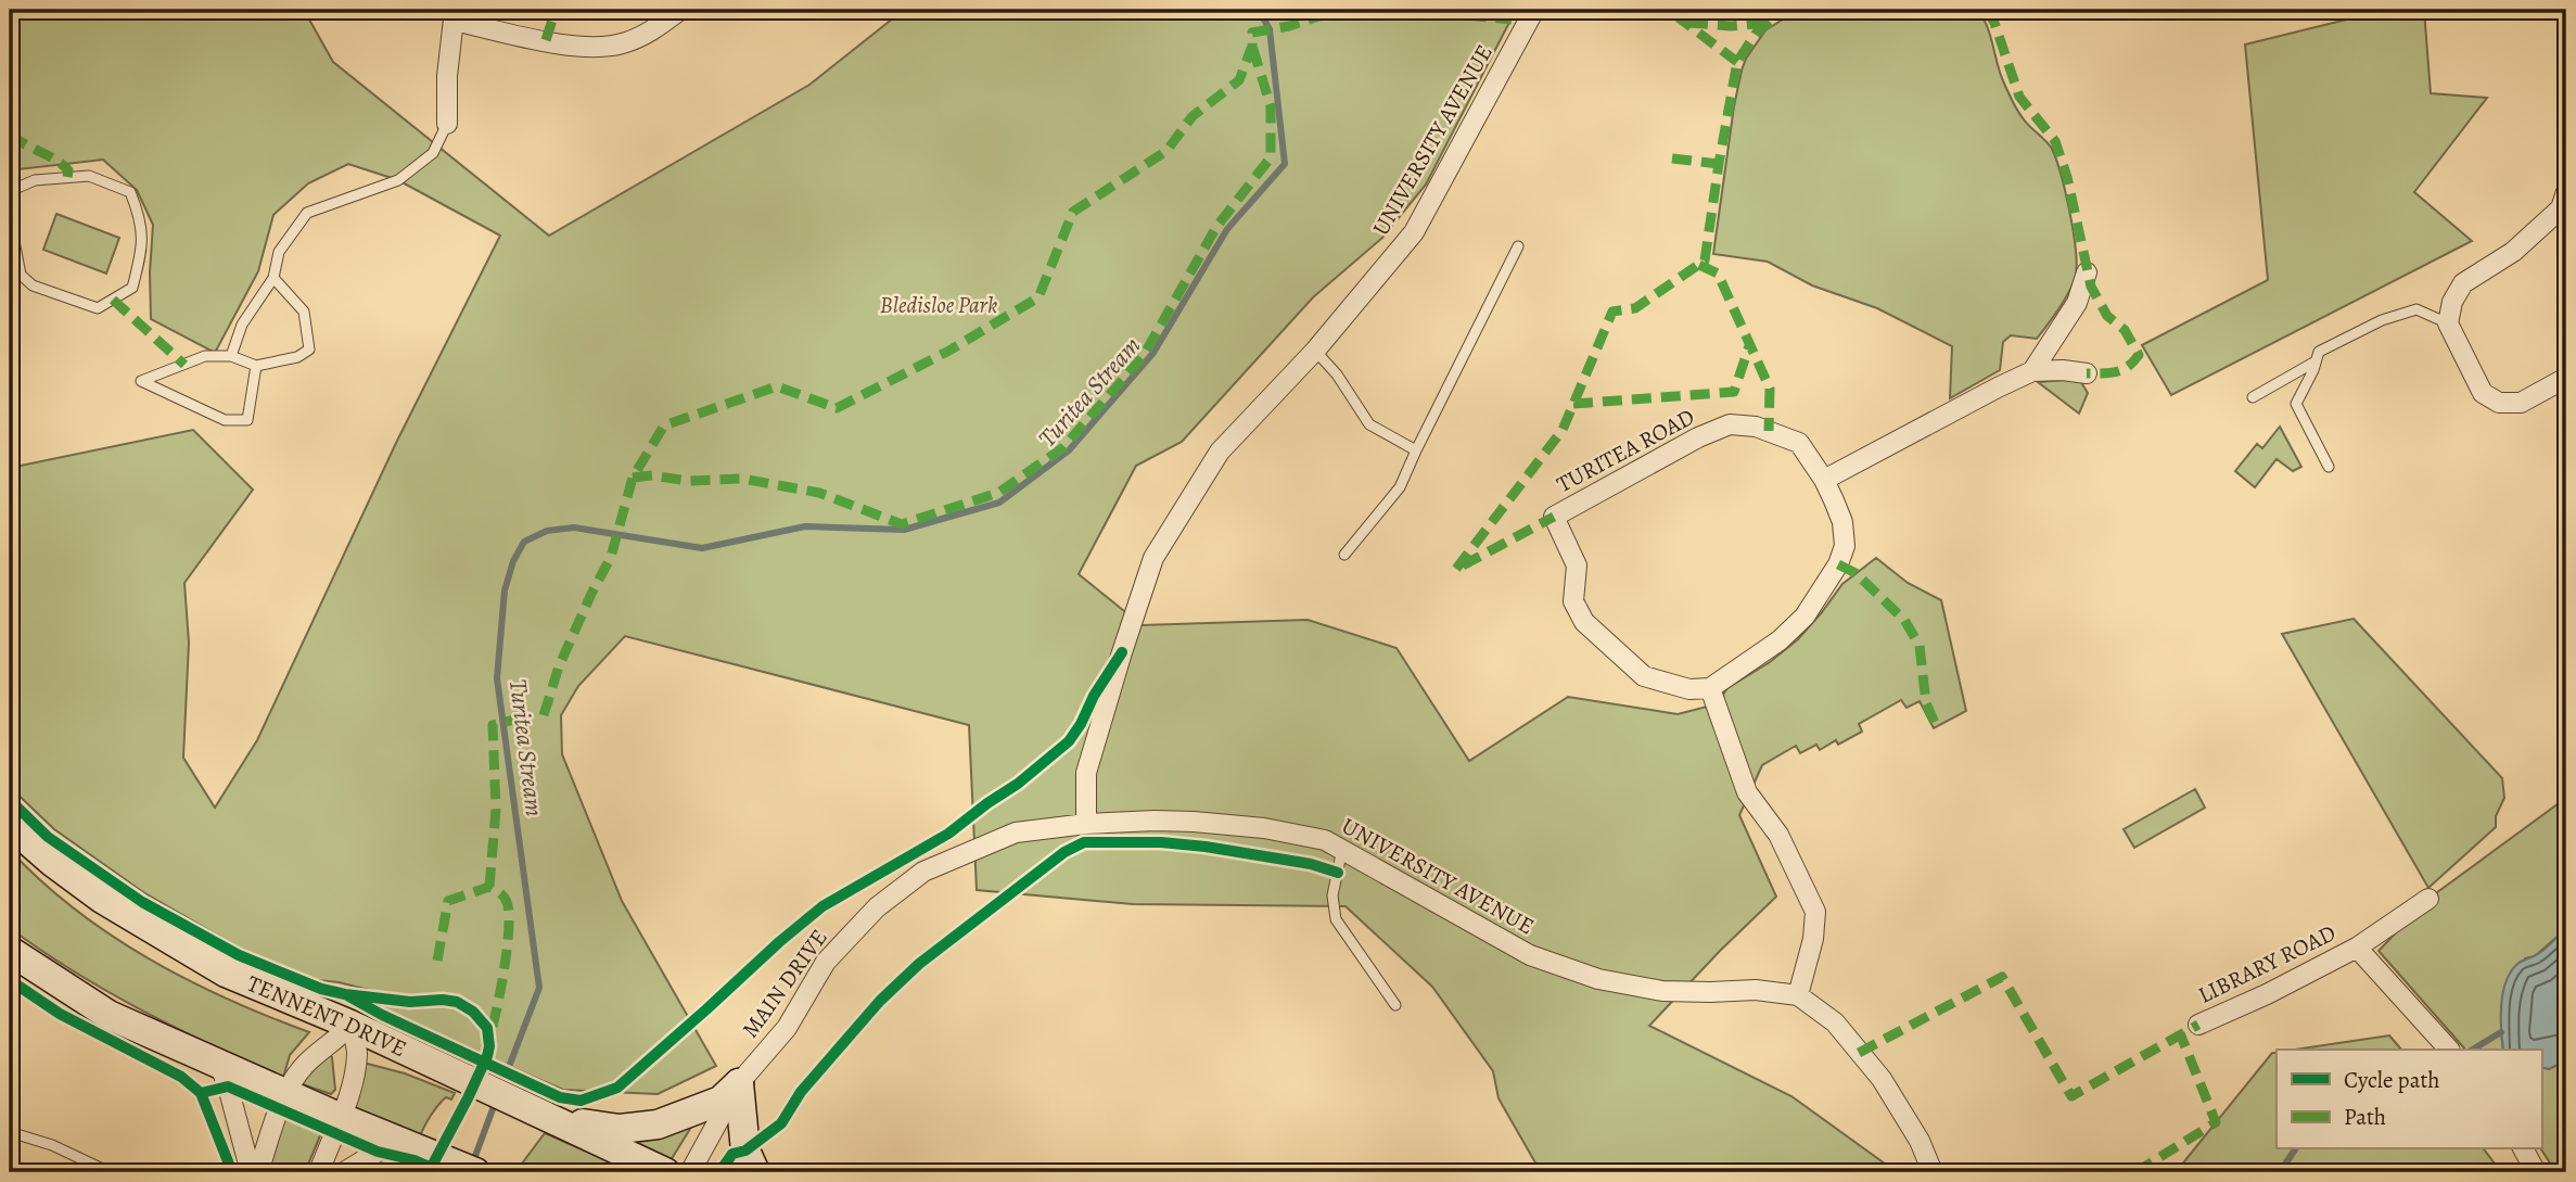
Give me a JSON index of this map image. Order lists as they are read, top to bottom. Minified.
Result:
{"streets":{"main road":["TENNENT DRIVE"],"street":["UNIVERSITY AVENUE","TURITEA ROAD","LIBRARY ROAD","MAIN DRIVE"]},"crossings":[["UNIVERSITY AVENUE","MAIN DRIVE"]],"water":["Turitea Stream"],"parks":["Bledisloe Park"],"legend":["Cycle path","Path"]}
